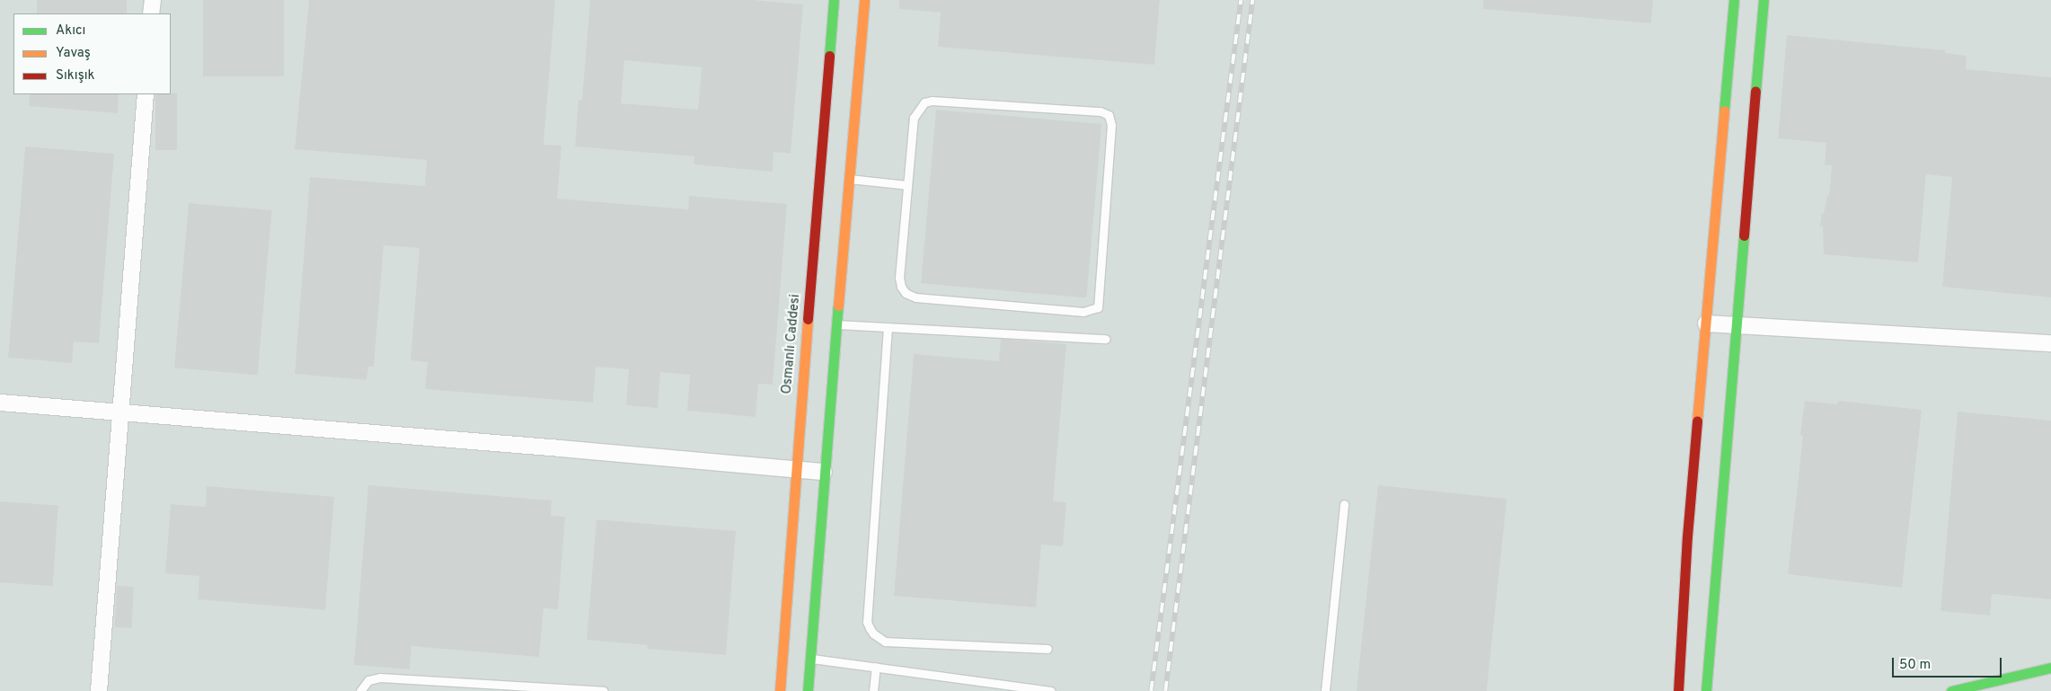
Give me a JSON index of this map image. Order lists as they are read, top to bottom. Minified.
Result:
{"streets":{"street":["Osmanlı Caddesi"]},"legend":["Akıcı","Yavaş","Sıkışık"],"scale_bar":"50 m"}
